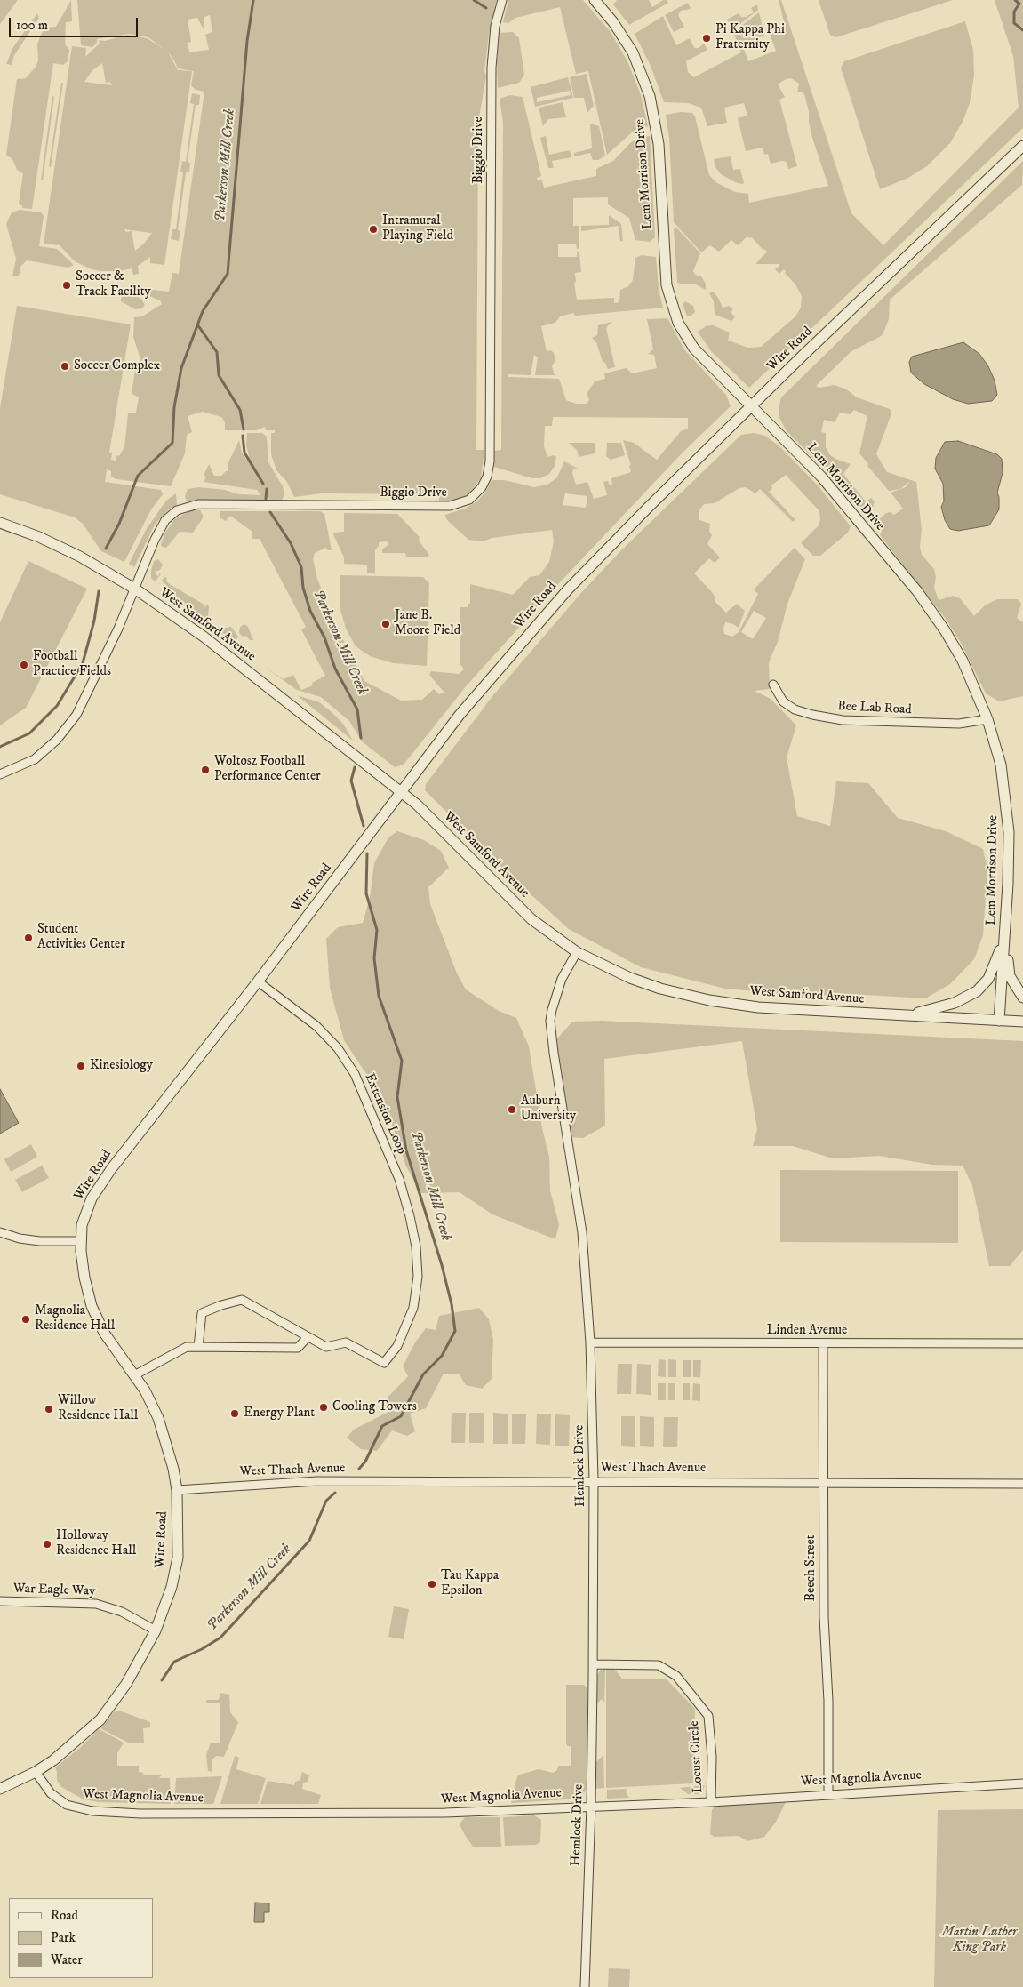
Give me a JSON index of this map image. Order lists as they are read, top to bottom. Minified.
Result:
{"streets":{"street":["Biggio Drive","Lem Morrison Drive","Wire Road","West Samford Avenue","Bee Lab Road","Extension Loop","Linden Avenue","Hemlock Drive","West Thach Avenue","Beech Street","War Eagle Way","Locust Circle","West Magnolia Avenue"]},"crossings":[["Biggio Drive","West Samford Avenue"],["Lem Morrison Drive","Wire Road"],["Lem Morrison Drive","West Samford Avenue"],["Lem Morrison Drive","Bee Lab Road"],["Wire Road","West Samford Avenue"],["Wire Road","Extension Loop"],["Wire Road","West Thach Avenue"],["Wire Road","War Eagle Way"],["Wire Road","West Magnolia Avenue"],["West Samford Avenue","Hemlock Drive"],["Linden Avenue","Hemlock Drive"],["Linden Avenue","Beech Street"],["Hemlock Drive","West Thach Avenue"],["Hemlock Drive","Locust Circle"],["Hemlock Drive","West Magnolia Avenue"],["West Thach Avenue","Beech Street"],["Beech Street","West Magnolia Avenue"],["Locust Circle","West Magnolia Avenue"]],"water":["Parkerson Mill Creek"],"parks":["Martin Luther King Park"],"places":["Pi Kappa Phi Fraternity","Intramural Playing Field","Soccer & Track Facility","Soccer Complex","Jane B. Moore Field","Football Practice Fields","Woltosz Football Performance Center","Student Activities Center","Kinesiology","Auburn University","Magnolia Residence Hall","Cooling Towers","Willow Residence Hall","Energy Plant","Holloway Residence Hall","Tau Kappa Epsilon"],"legend":["Road","Park","Water"],"scale_bar":"100 m"}
